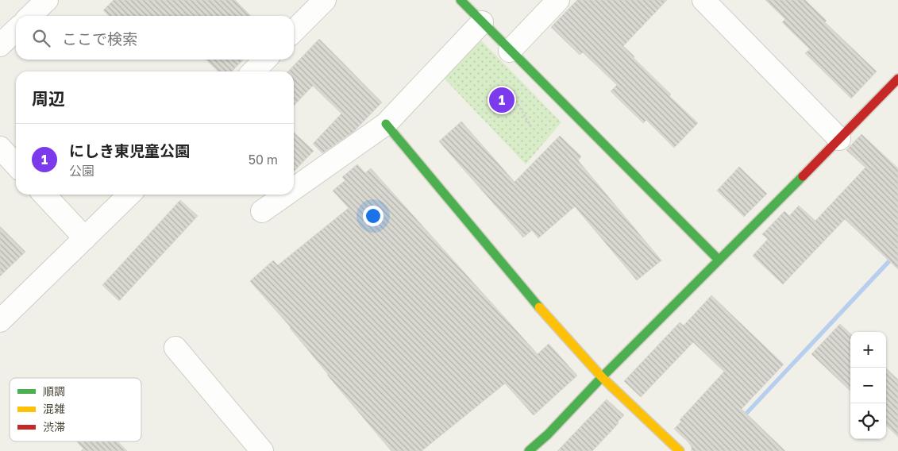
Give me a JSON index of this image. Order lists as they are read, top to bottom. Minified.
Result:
{"legend":["順調","混雑","渋滞"],"page":{"search":"ここで検索","heading":"周辺","pins":"1","list":[{"mark":"1","name":"にしき東児童公園","note":"公園","value":"50 m"}],"map_buttons":["+","−"]}}
